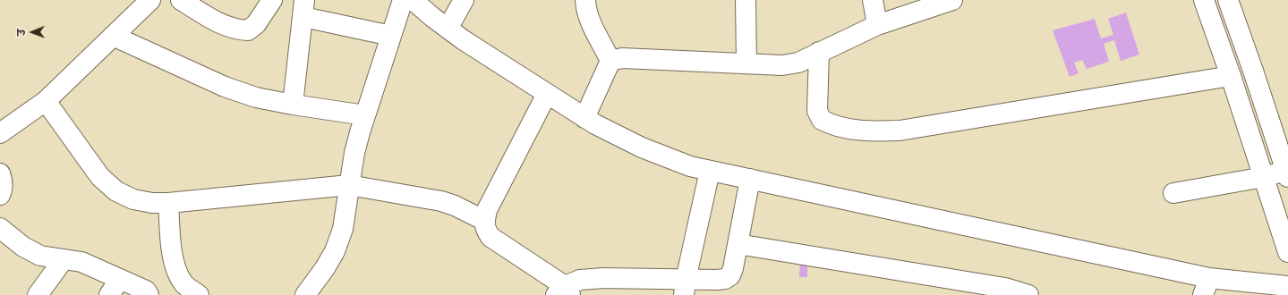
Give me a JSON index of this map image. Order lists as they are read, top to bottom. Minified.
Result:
{"north":"left"}
